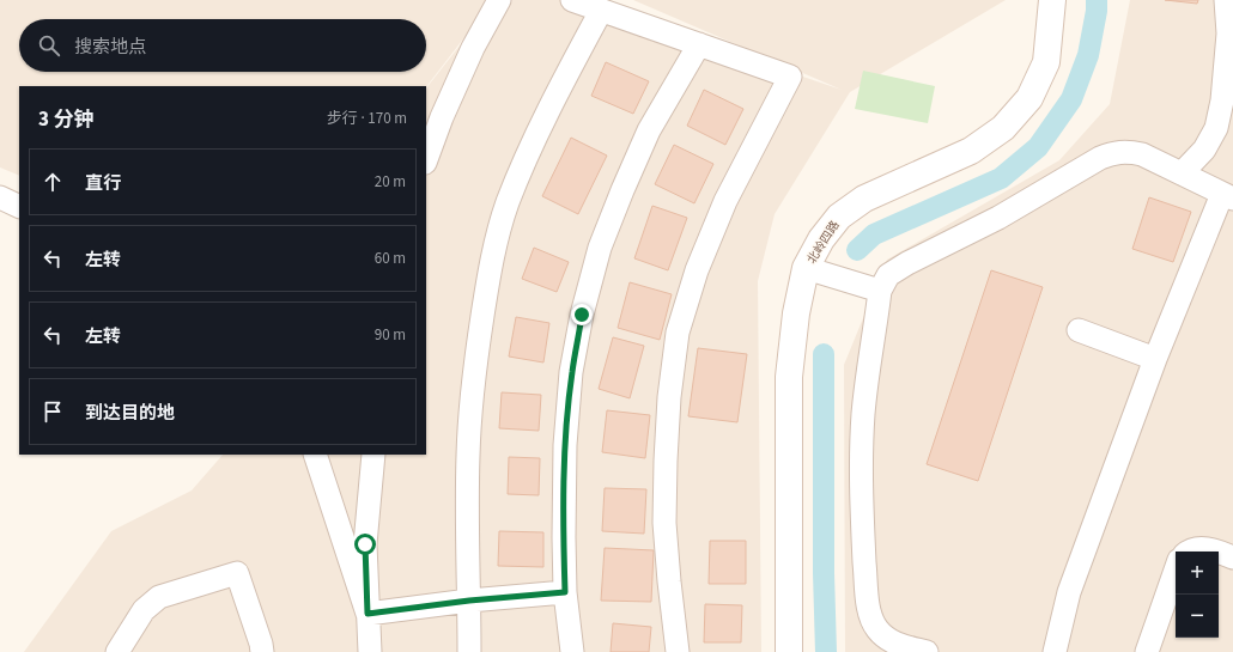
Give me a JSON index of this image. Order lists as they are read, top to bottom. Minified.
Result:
{"streets":{"street":["北岭四路"]},"page":{"search":"搜索地点","heading":["3 分钟","步行 · 170 m"],"list":[["直行","20 m"],["左转","60 m"],["左转","90 m"],"到达目的地"],"map_buttons":["+","−"]}}
